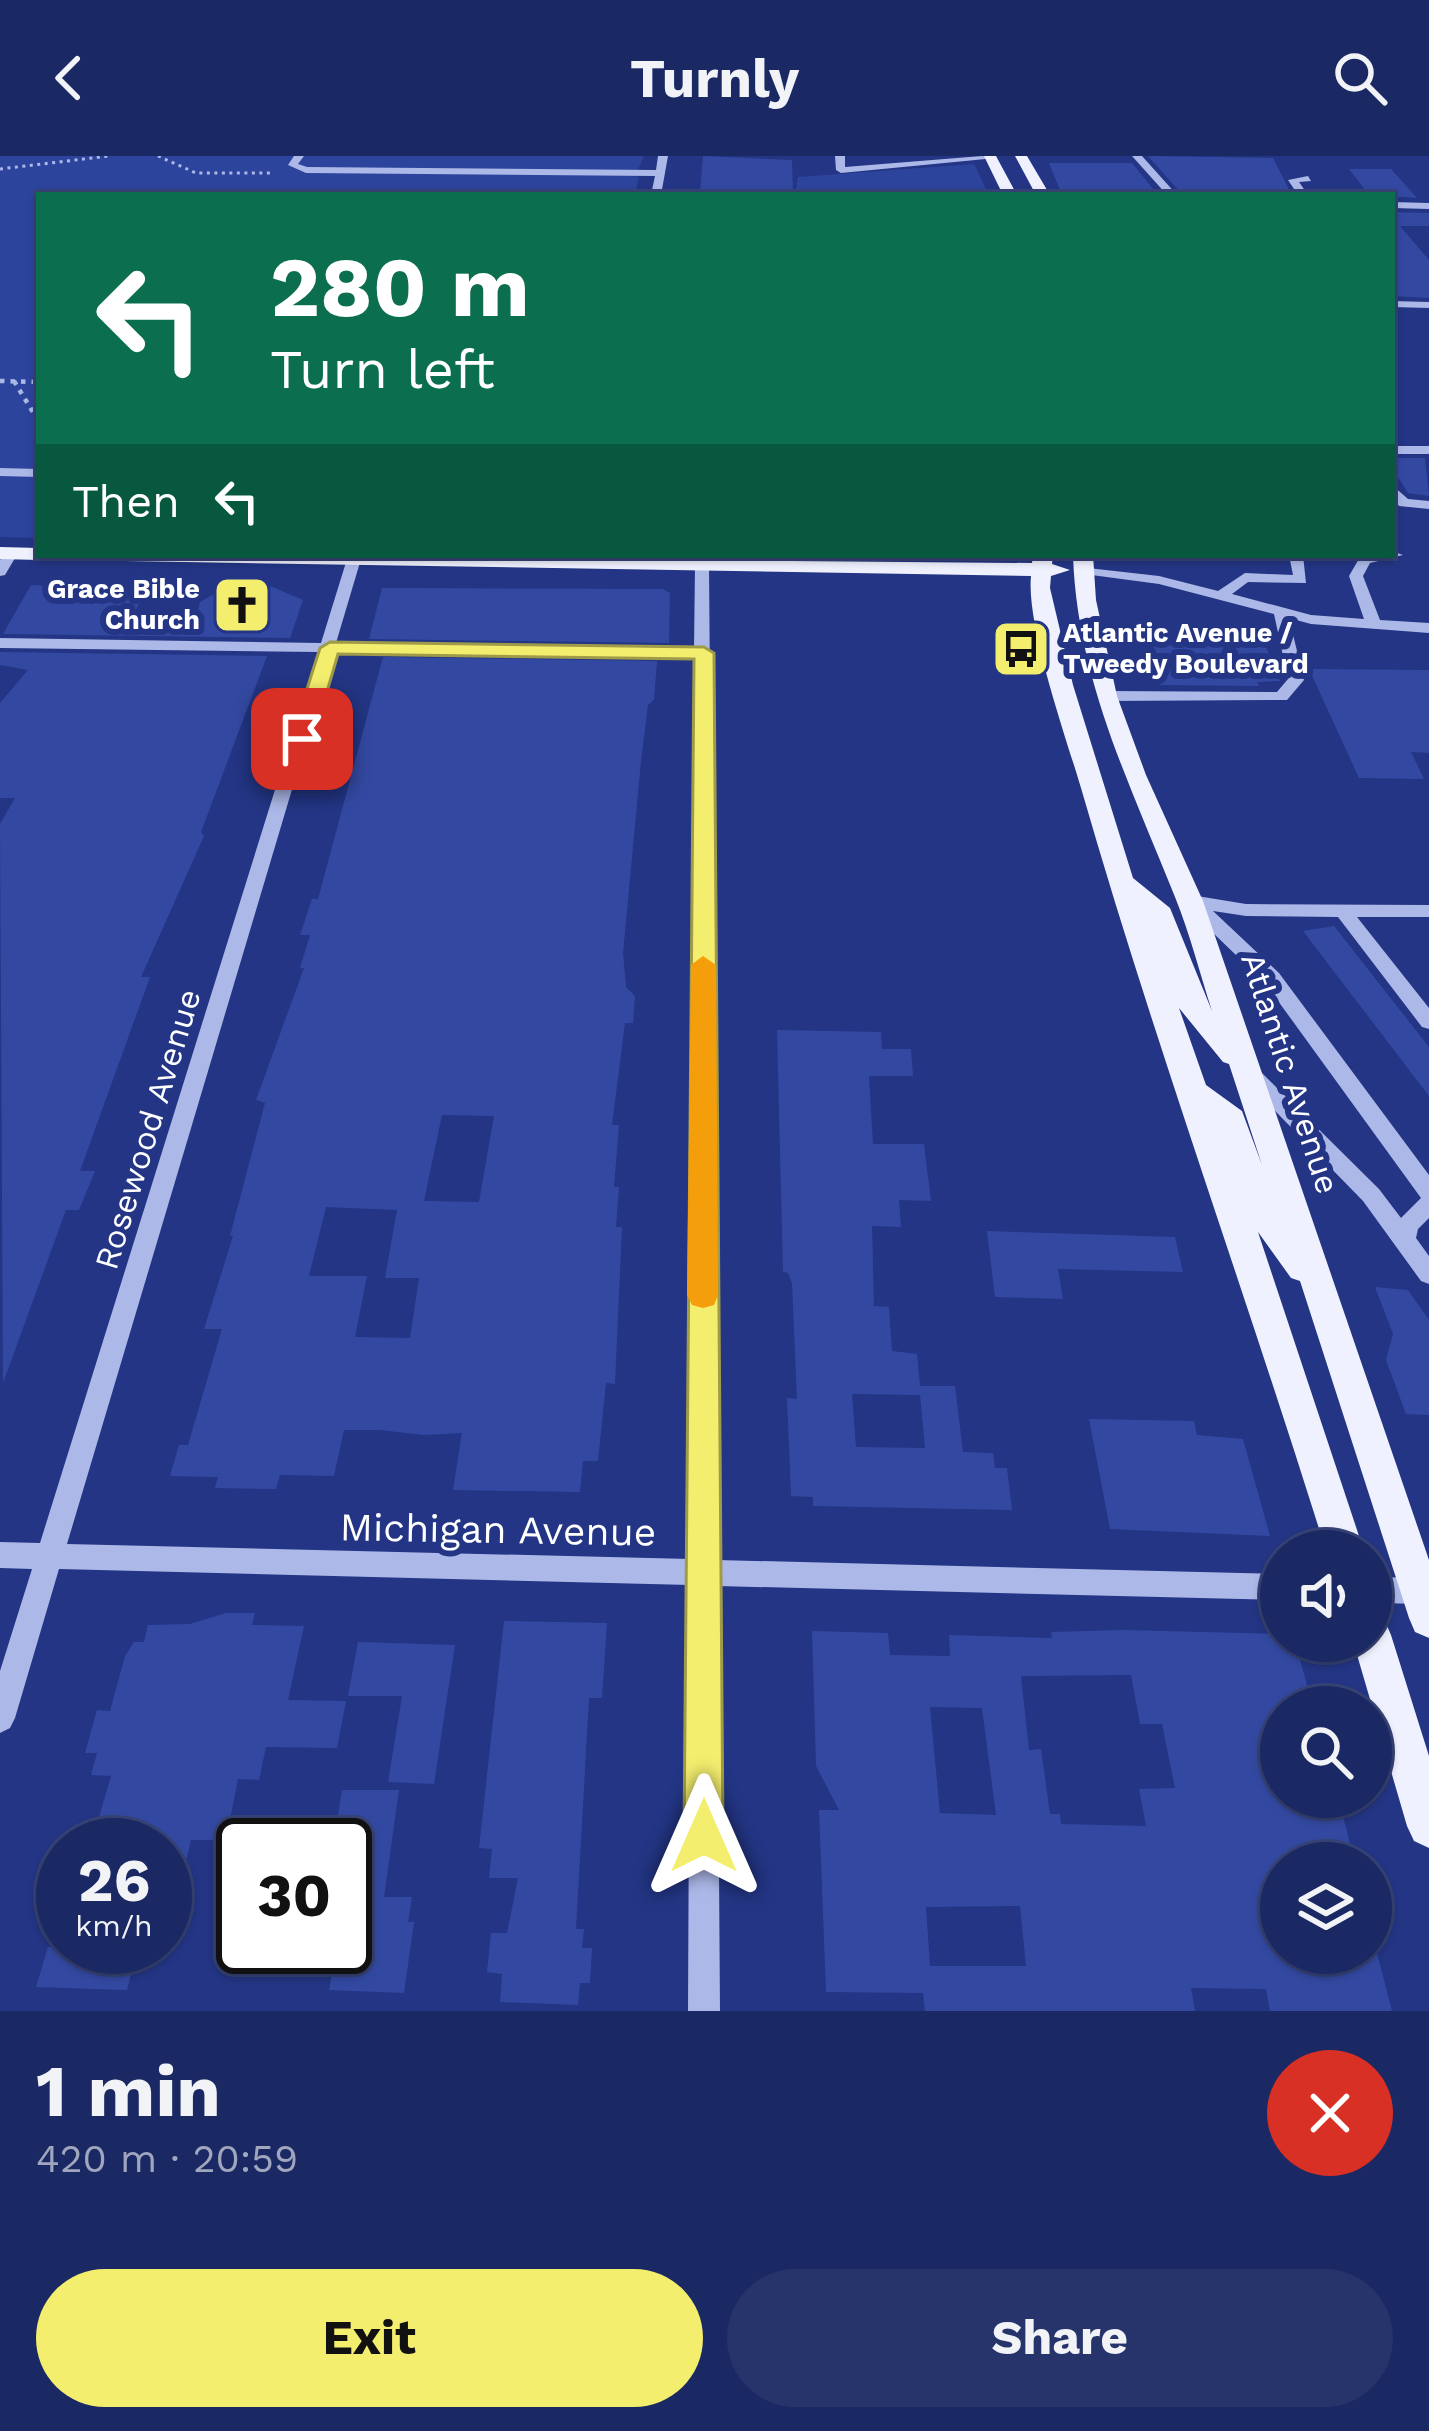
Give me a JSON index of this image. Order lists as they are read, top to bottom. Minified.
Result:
{"streets":{"main road":["Atlantic Avenue"],"street":["Rosewood Avenue","Michigan Avenue"]},"crossings":[["Rosewood Avenue","Michigan Avenue"]],"places":{"church":["Grace Bible Church"],"bus stop":["Atlantic Avenue / Tweedy Boulevard"]},"page":{"header":"Turnly","turn":["280 m","Turn left"],"then":"Then","speed":"26 km/h","limit":"30","heading":["1 min","420 m · 20:59"],"buttons":["Exit","Share"]}}
